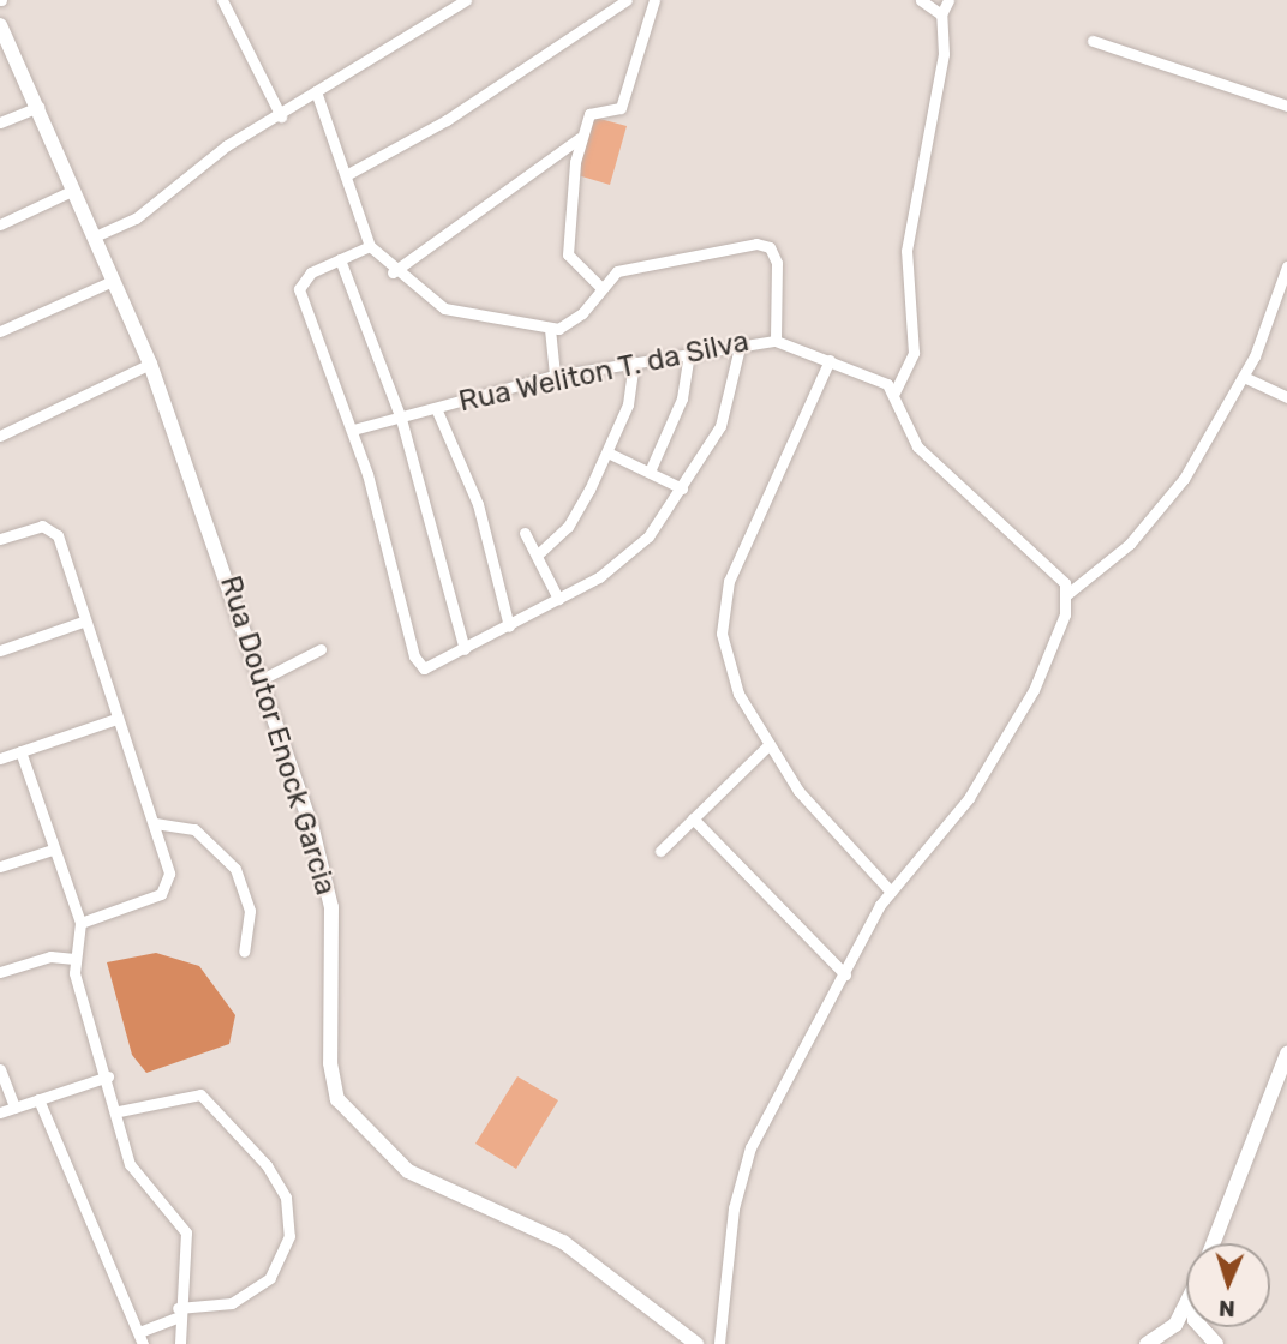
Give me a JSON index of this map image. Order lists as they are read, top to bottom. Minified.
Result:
{"streets":{"street":["Rua Weliton T. da Silva","Rua Doutor Enock Garcia"]},"north":"bottom"}
